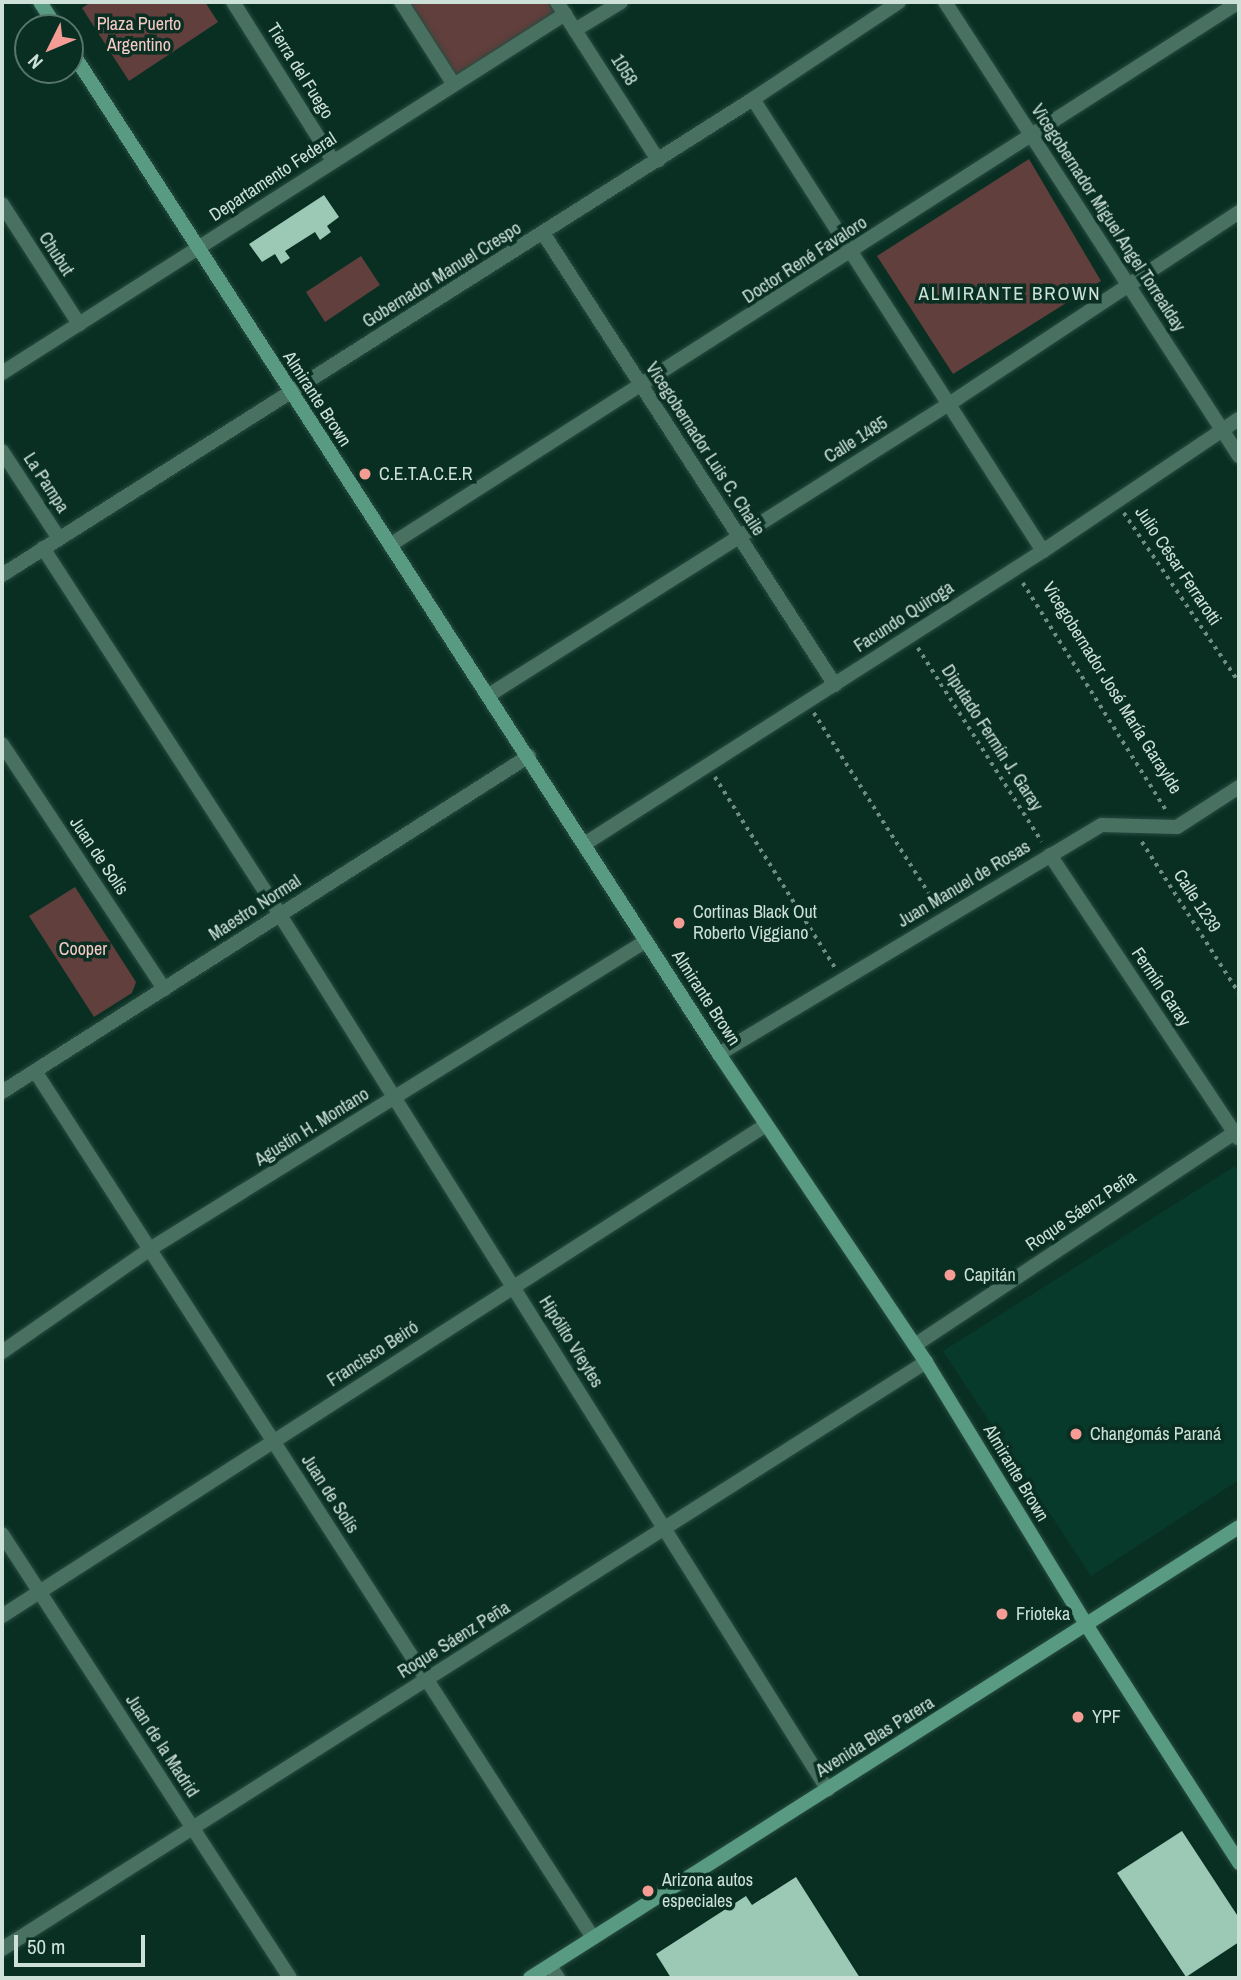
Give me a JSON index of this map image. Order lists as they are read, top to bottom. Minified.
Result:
{"streets":{"main road":["Almirante Brown","Avenida Blas Parera"],"street":["1058","Tierra del Fuego","Departamento Federal","Vicegobernador Miguel Angel Torrealday","Chubut","Doctor René Favaloro","Gobernador Manuel Crespo","Calle 1485","Vicegobernador Luis C. Chaile","La Pampa","Facundo Quiroga","Juan de Solís","Juan Manuel de Rosas","Maestro Normal","Fermín Garay","Agustín H. Montano","Roque Sáenz Peña","Hipólito Vieytes","Francisco Beiró","Juan de la Madrid"],"path":["Julio César Ferrarotti","Vicegobernador José María Garaylde","Diputado Fermín J. Garay","Calle 1239"]},"crossings":[["1058","Departamento Federal"],["1058","Gobernador Manuel Crespo"],["Tierra del Fuego","Departamento Federal"],["Departamento Federal","Chubut"],["Departamento Federal","Almirante Brown"],["Vicegobernador Miguel Angel Torrealday","Doctor René Favaloro"],["Vicegobernador Miguel Angel Torrealday","Calle 1485"],["Vicegobernador Miguel Angel Torrealday","Facundo Quiroga"],["Doctor René Favaloro","Almirante Brown"],["Doctor René Favaloro","Vicegobernador Luis C. Chaile"],["Gobernador Manuel Crespo","Almirante Brown"],["Gobernador Manuel Crespo","Vicegobernador Luis C. Chaile"],["Gobernador Manuel Crespo","La Pampa"],["Gobernador Manuel Crespo","Hipólito Vieytes"],["Almirante Brown","Calle 1485"],["Almirante Brown","Facundo Quiroga"],["Almirante Brown","Juan Manuel de Rosas"],["Almirante Brown","Maestro Normal"],["Almirante Brown","Agustín H. Montano"],["Almirante Brown","Roque Sáenz Peña"],["Almirante Brown","Francisco Beiró"],["Almirante Brown","Avenida Blas Parera"],["Calle 1485","Vicegobernador Luis C. Chaile"],["Vicegobernador Luis C. Chaile","Facundo Quiroga"],["Julio César Ferrarotti","Facundo Quiroga"],["Facundo Quiroga","Vicegobernador José María Garaylde"],["Facundo Quiroga","Diputado Fermín J. Garay"],["Vicegobernador José María Garaylde","Juan Manuel de Rosas"],["Diputado Fermín J. Garay","Juan Manuel de Rosas"],["Diputado Fermín J. Garay","Fermín Garay"],["Juan de Solís","Maestro Normal"],["Juan de Solís","Agustín H. Montano"],["Juan de Solís","Roque Sáenz Peña"],["Juan de Solís","Francisco Beiró"],["Juan de Solís","Avenida Blas Parera"],["Juan Manuel de Rosas","Calle 1239"],["Juan Manuel de Rosas","Fermín Garay"],["Maestro Normal","Hipólito Vieytes"],["Fermín Garay","Roque Sáenz Peña"],["Agustín H. Montano","Hipólito Vieytes"],["Roque Sáenz Peña","Hipólito Vieytes"],["Roque Sáenz Peña","Juan de la Madrid"],["Hipólito Vieytes","Francisco Beiró"],["Hipólito Vieytes","Avenida Blas Parera"],["Francisco Beiró","Juan de la Madrid"]],"districts":["ALMIRANTE BROWN"],"parks":["Plaza Puerto Argentino","Cooper"],"places":["C.E.T.A.C.E.R","Cortinas Black Out Roberto Viggiano","Capitán","Changomás Paraná","Frioteka","YPF","Arizona autos especiales"],"scale_bar":"50 m","north":"bottom left"}
